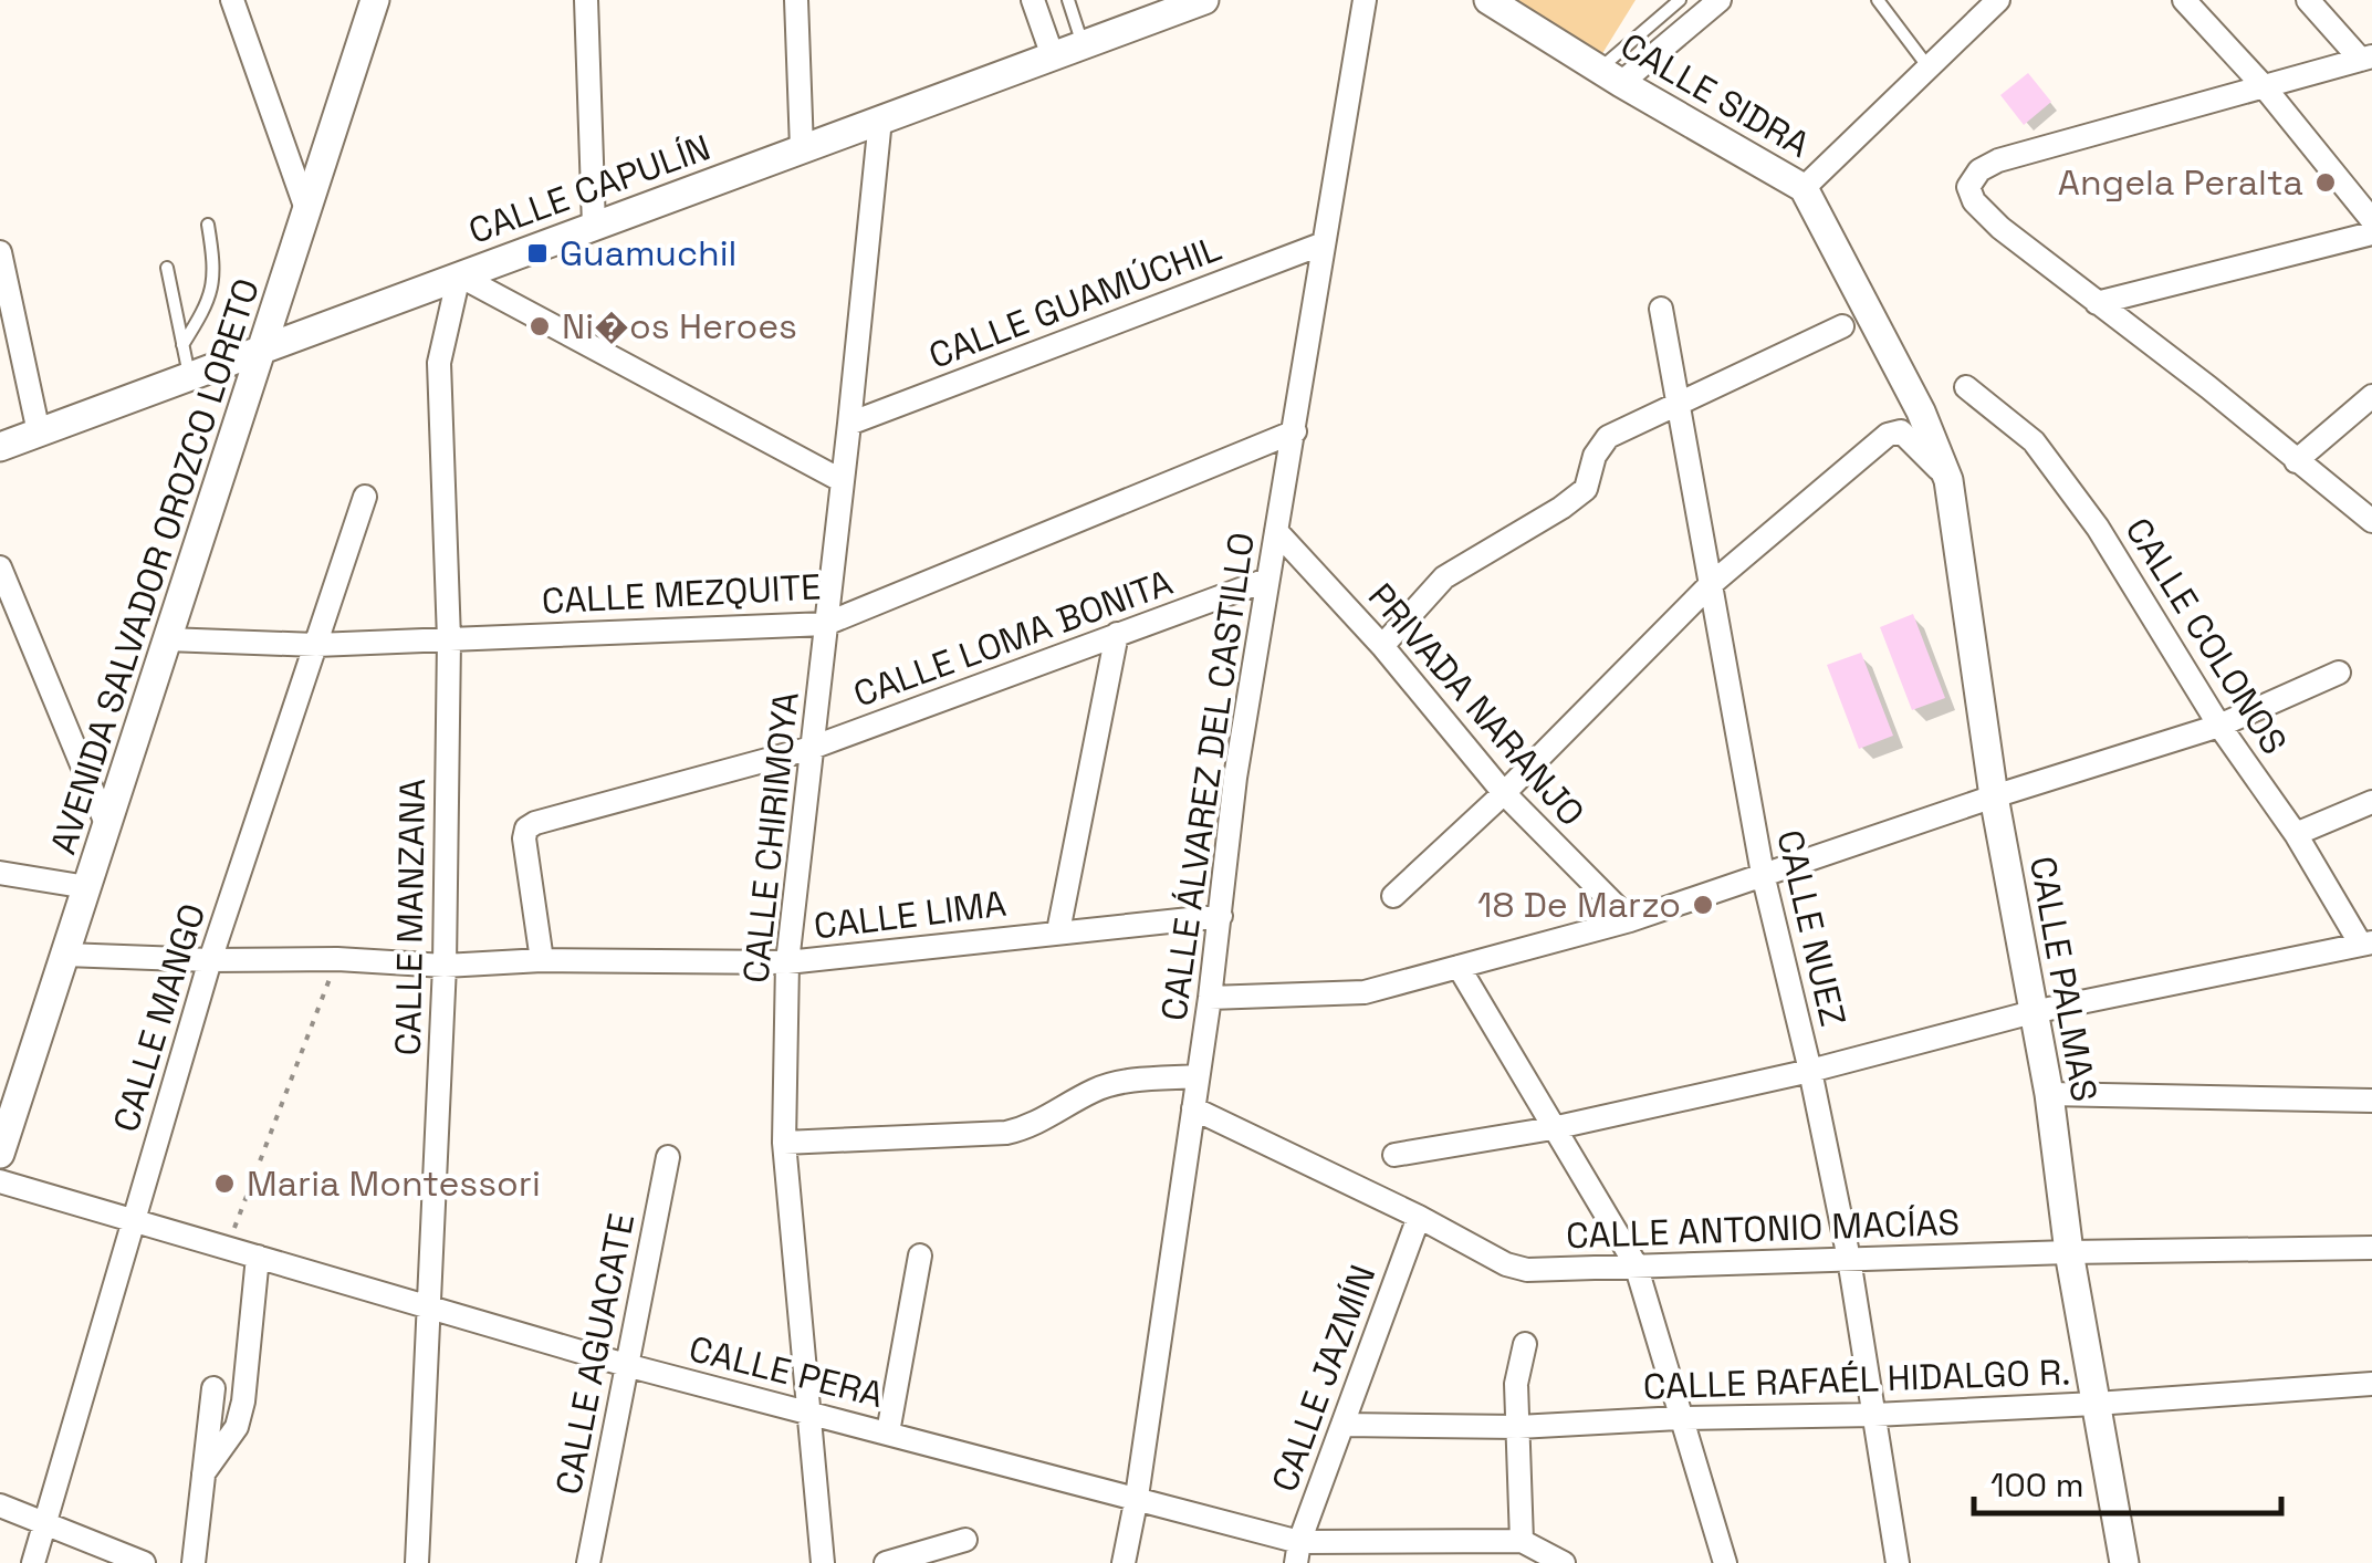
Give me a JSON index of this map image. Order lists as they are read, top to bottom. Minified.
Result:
{"streets":{"street":["CALLE SIDRA","CALLE CAPULÍN","CALLE GUAMÚCHIL","AVENIDA SALVADOR OROZCO LORETO","CALLE MEZQUITE","CALLE COLONOS","CALLE LOMA BONITA","PRIVADA NARANJO","CALLE ÁLVAREZ DEL CASTILLO","CALLE CHIRIMOYA","CALLE LIMA","CALLE MANZANA","CALLE NUEZ","CALLE PALMAS","CALLE MANGO","CALLE ANTONIO MACÍAS","CALLE AGUACATE","CALLE PERA","CALLE JAZMÍN","CALLE RAFAÉL HIDALGO R."]},"crossings":[["CALLE SIDRA","CALLE PALMAS"],["CALLE CAPULÍN","AVENIDA SALVADOR OROZCO LORETO"],["CALLE CAPULÍN","CALLE CHIRIMOYA"],["CALLE CAPULÍN","CALLE MANZANA"],["CALLE GUAMÚCHIL","CALLE ÁLVAREZ DEL CASTILLO"],["CALLE GUAMÚCHIL","CALLE CHIRIMOYA"],["AVENIDA SALVADOR OROZCO LORETO","CALLE MEZQUITE"],["AVENIDA SALVADOR OROZCO LORETO","CALLE LIMA"],["CALLE MEZQUITE","CALLE ÁLVAREZ DEL CASTILLO"],["CALLE MEZQUITE","CALLE CHIRIMOYA"],["CALLE MEZQUITE","CALLE MANZANA"],["CALLE MEZQUITE","CALLE MANGO"],["CALLE LOMA BONITA","CALLE ÁLVAREZ DEL CASTILLO"],["CALLE LOMA BONITA","CALLE CHIRIMOYA"],["CALLE LOMA BONITA","CALLE LIMA"],["PRIVADA NARANJO","CALLE ÁLVAREZ DEL CASTILLO"],["CALLE ÁLVAREZ DEL CASTILLO","CALLE LIMA"],["CALLE ÁLVAREZ DEL CASTILLO","CALLE ANTONIO MACÍAS"],["CALLE ÁLVAREZ DEL CASTILLO","CALLE PERA"],["CALLE CHIRIMOYA","CALLE LIMA"],["CALLE CHIRIMOYA","CALLE PERA"],["CALLE LIMA","CALLE MANZANA"],["CALLE LIMA","CALLE MANGO"],["CALLE MANZANA","CALLE PERA"],["CALLE NUEZ","CALLE ANTONIO MACÍAS"],["CALLE NUEZ","CALLE RAFAÉL HIDALGO R."],["CALLE PALMAS","CALLE ANTONIO MACÍAS"],["CALLE PALMAS","CALLE RAFAÉL HIDALGO R."],["CALLE MANGO","CALLE PERA"],["CALLE ANTONIO MACÍAS","CALLE JAZMÍN"],["CALLE AGUACATE","CALLE PERA"],["CALLE PERA","CALLE JAZMÍN"],["CALLE JAZMÍN","CALLE RAFAÉL HIDALGO R."]],"places":{"other":["Angela Peralta","Ni�os Heroes","18 De Marzo","Maria Montessori"],"transit":["Guamuchil"]},"scale_bar":"100 m"}
